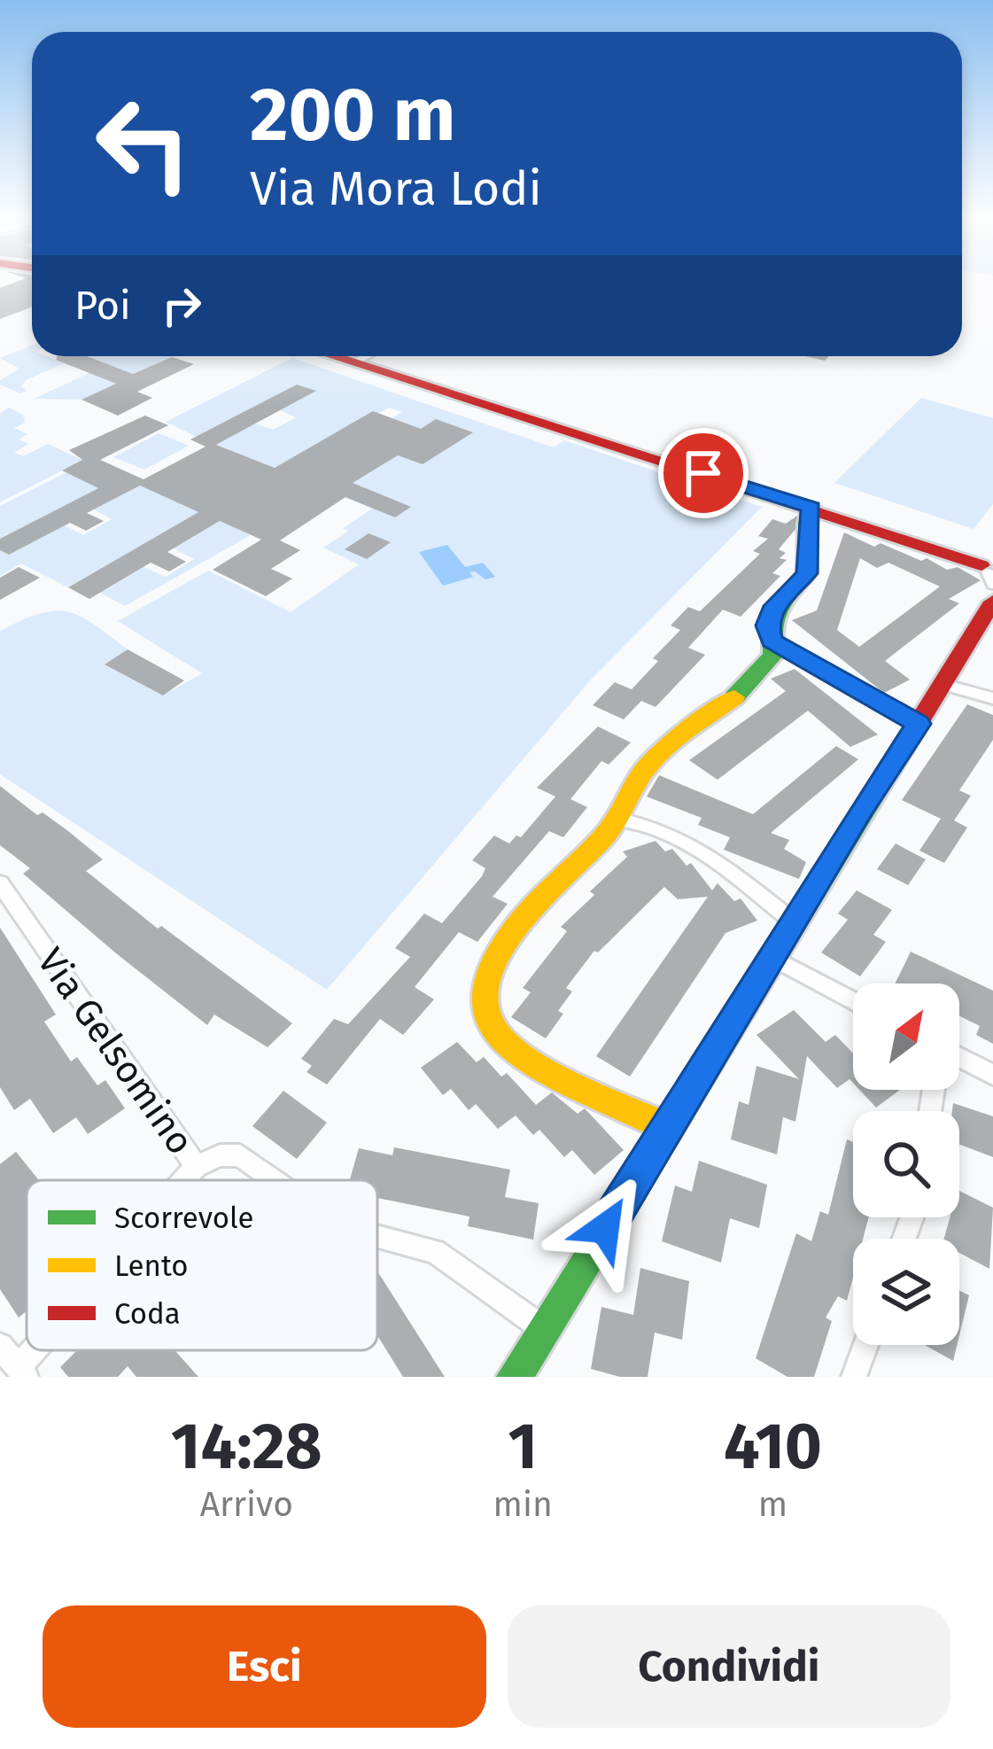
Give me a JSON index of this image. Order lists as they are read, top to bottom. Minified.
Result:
{"streets":{"street":["Via Gelsomino"]},"legend":["Scorrevole","Lento","Coda"],"north":"top right","page":{"turn":["200 m","Via Mora Lodi"],"then":"Poi","eta":["14:28","Arrivo","1","min","410","m"],"buttons":["Esci","Condividi"]}}
